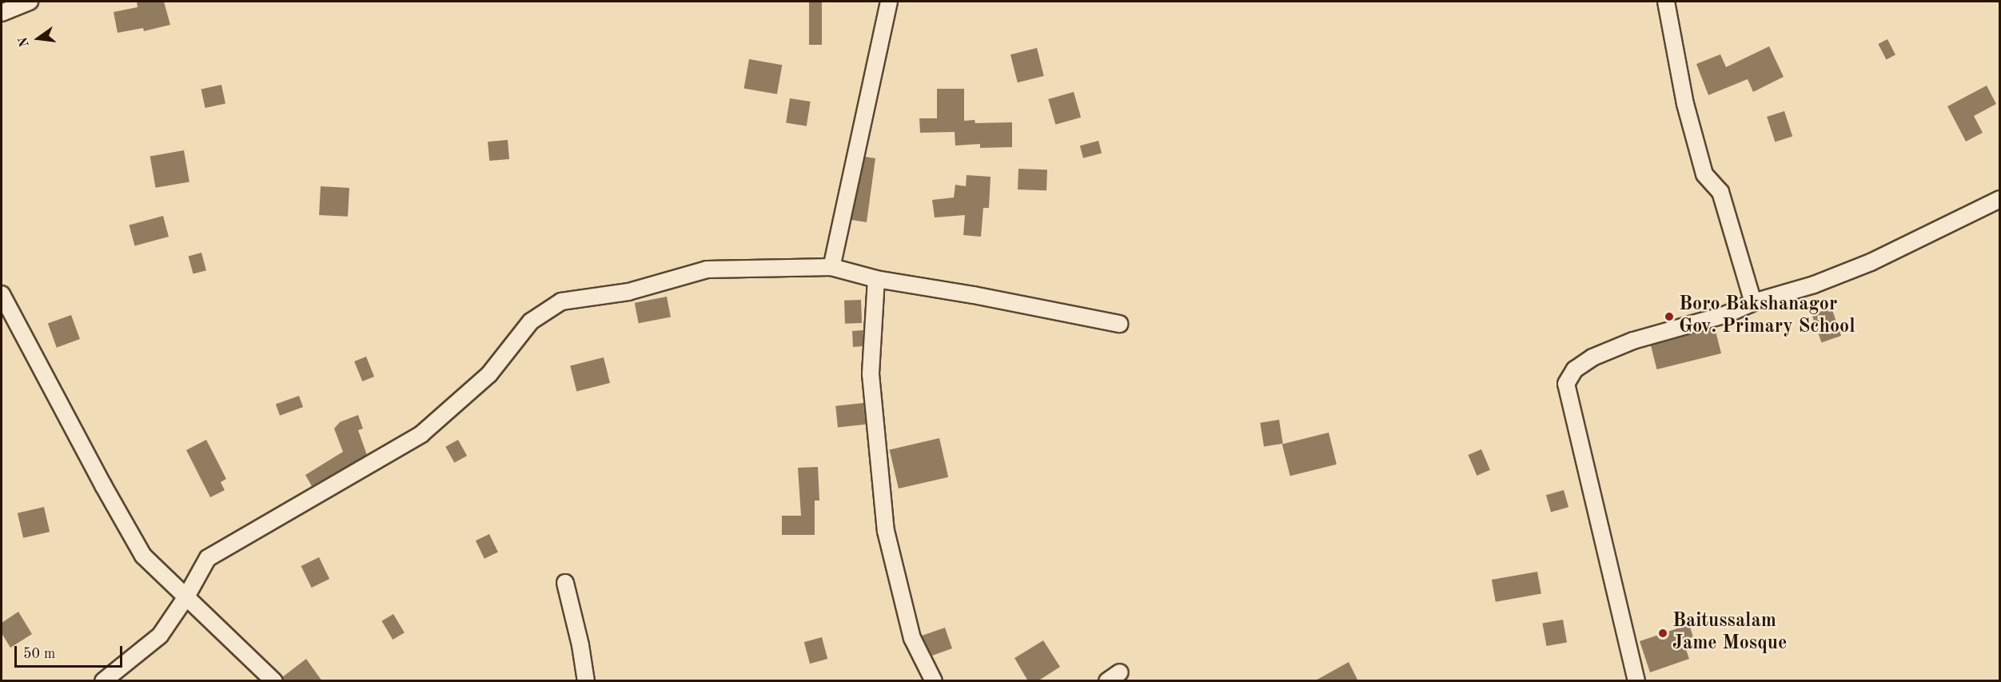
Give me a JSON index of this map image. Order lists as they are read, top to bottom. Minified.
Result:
{"places":["Boro Bakshanagor Gov. Primary School","Baitussalam Jame Mosque"],"scale_bar":"50 m","north":"left"}
